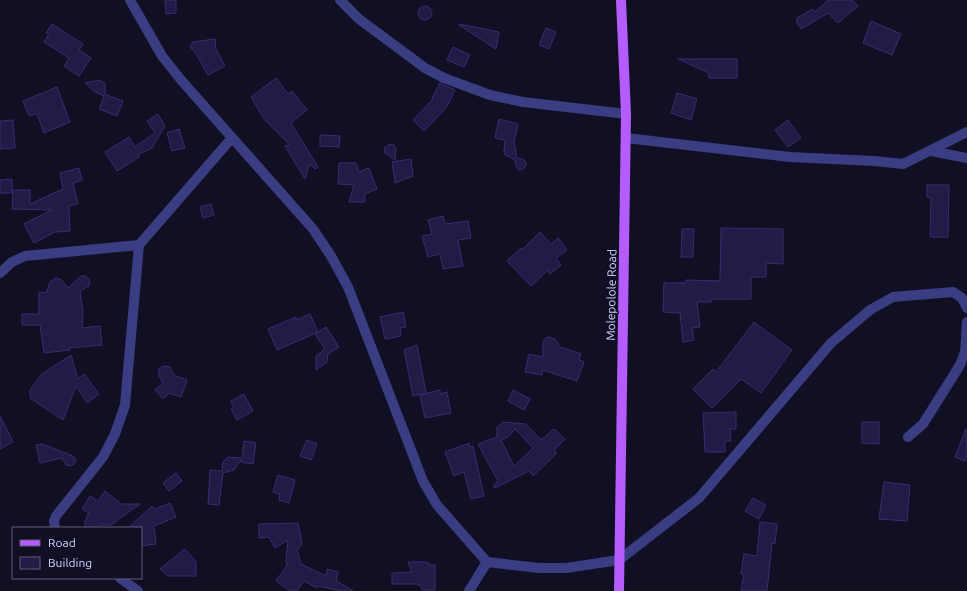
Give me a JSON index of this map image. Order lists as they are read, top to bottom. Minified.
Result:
{"streets":{"main road":["Molepolole Road"]},"legend":["Road","Building"]}
